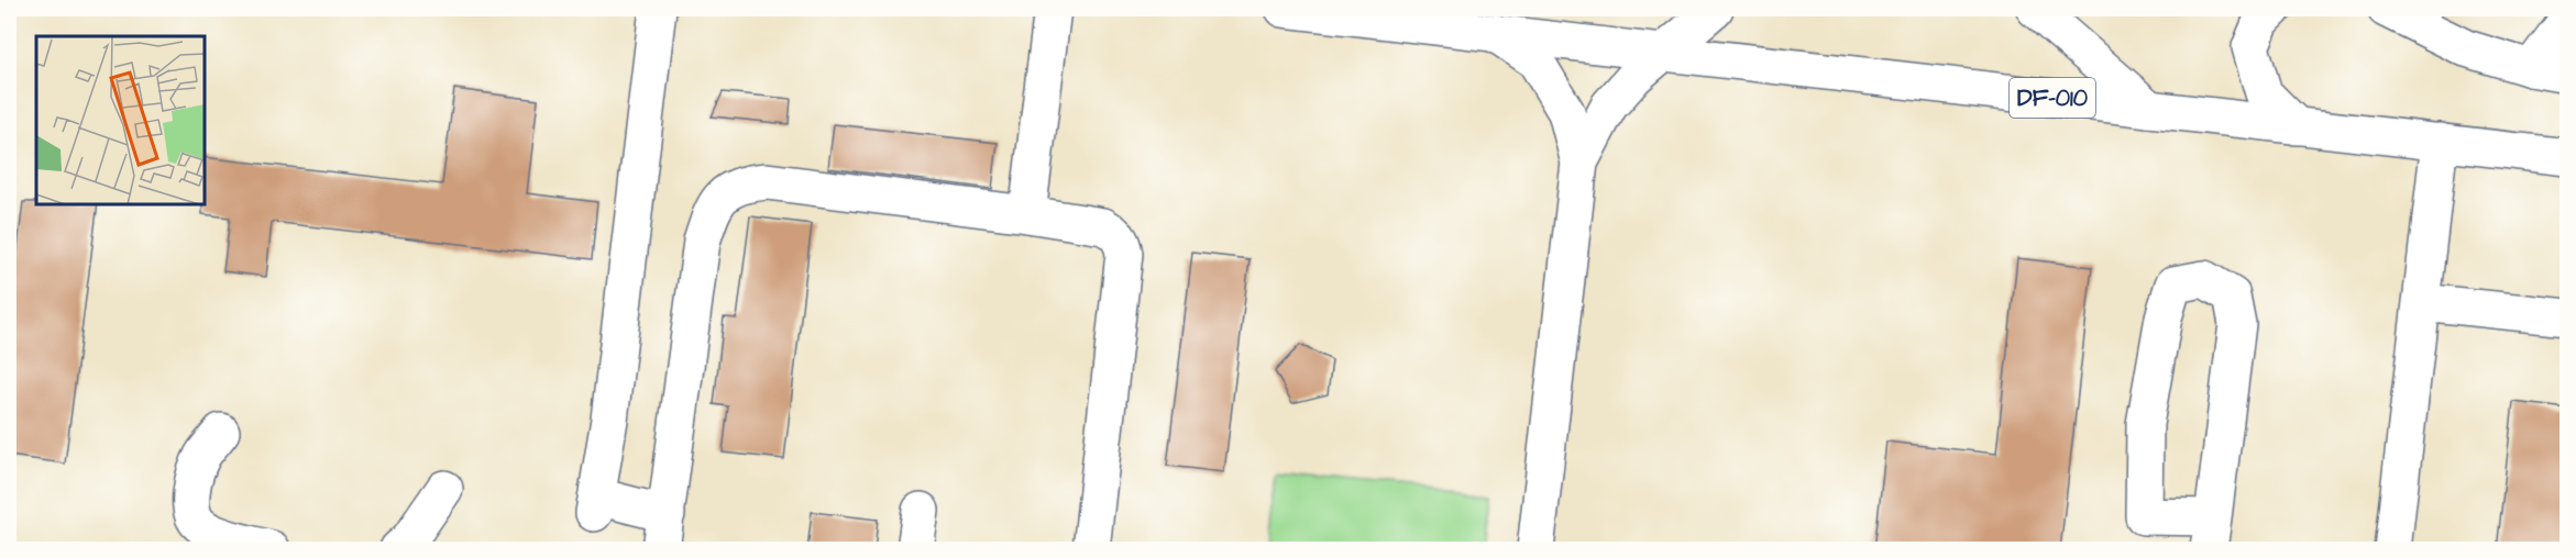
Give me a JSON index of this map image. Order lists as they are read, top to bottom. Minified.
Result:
{"streets":{"main road":["DF-010"]}}
